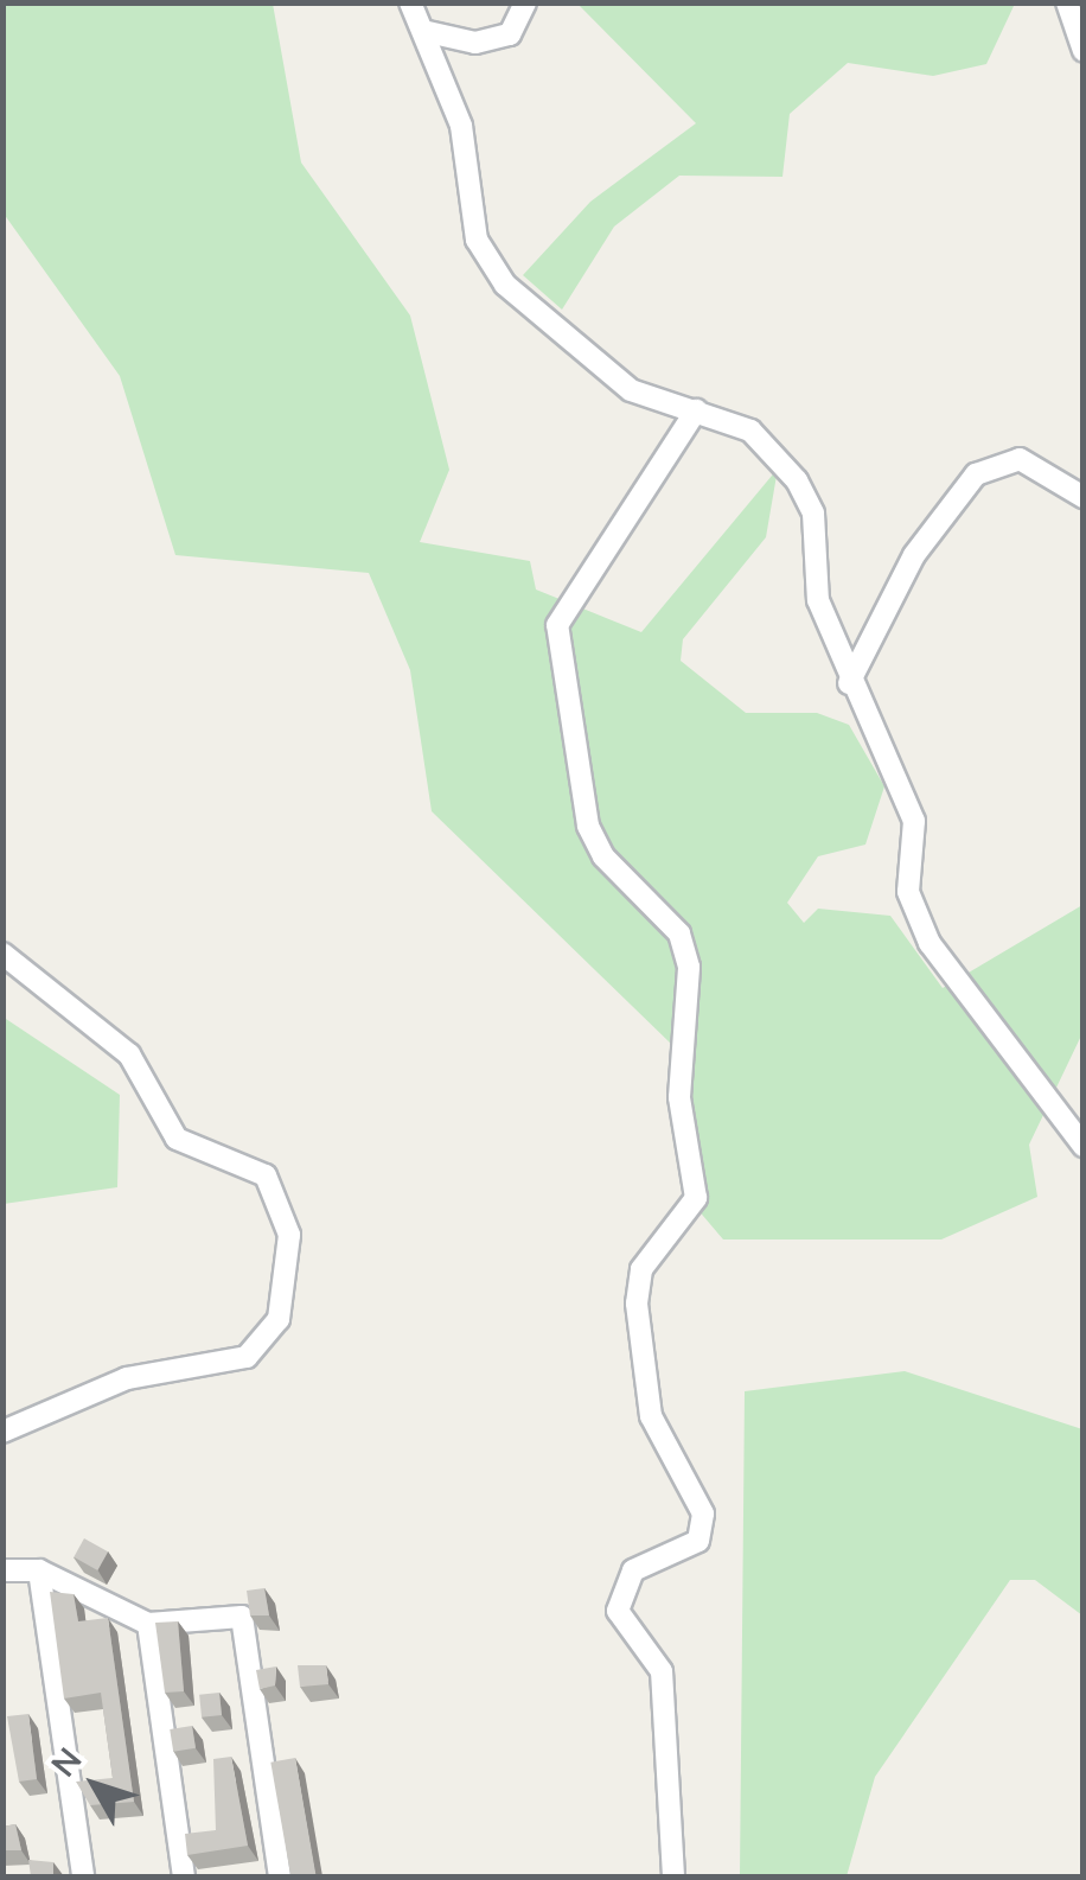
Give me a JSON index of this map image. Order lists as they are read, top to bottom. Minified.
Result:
{"north":"top left"}
